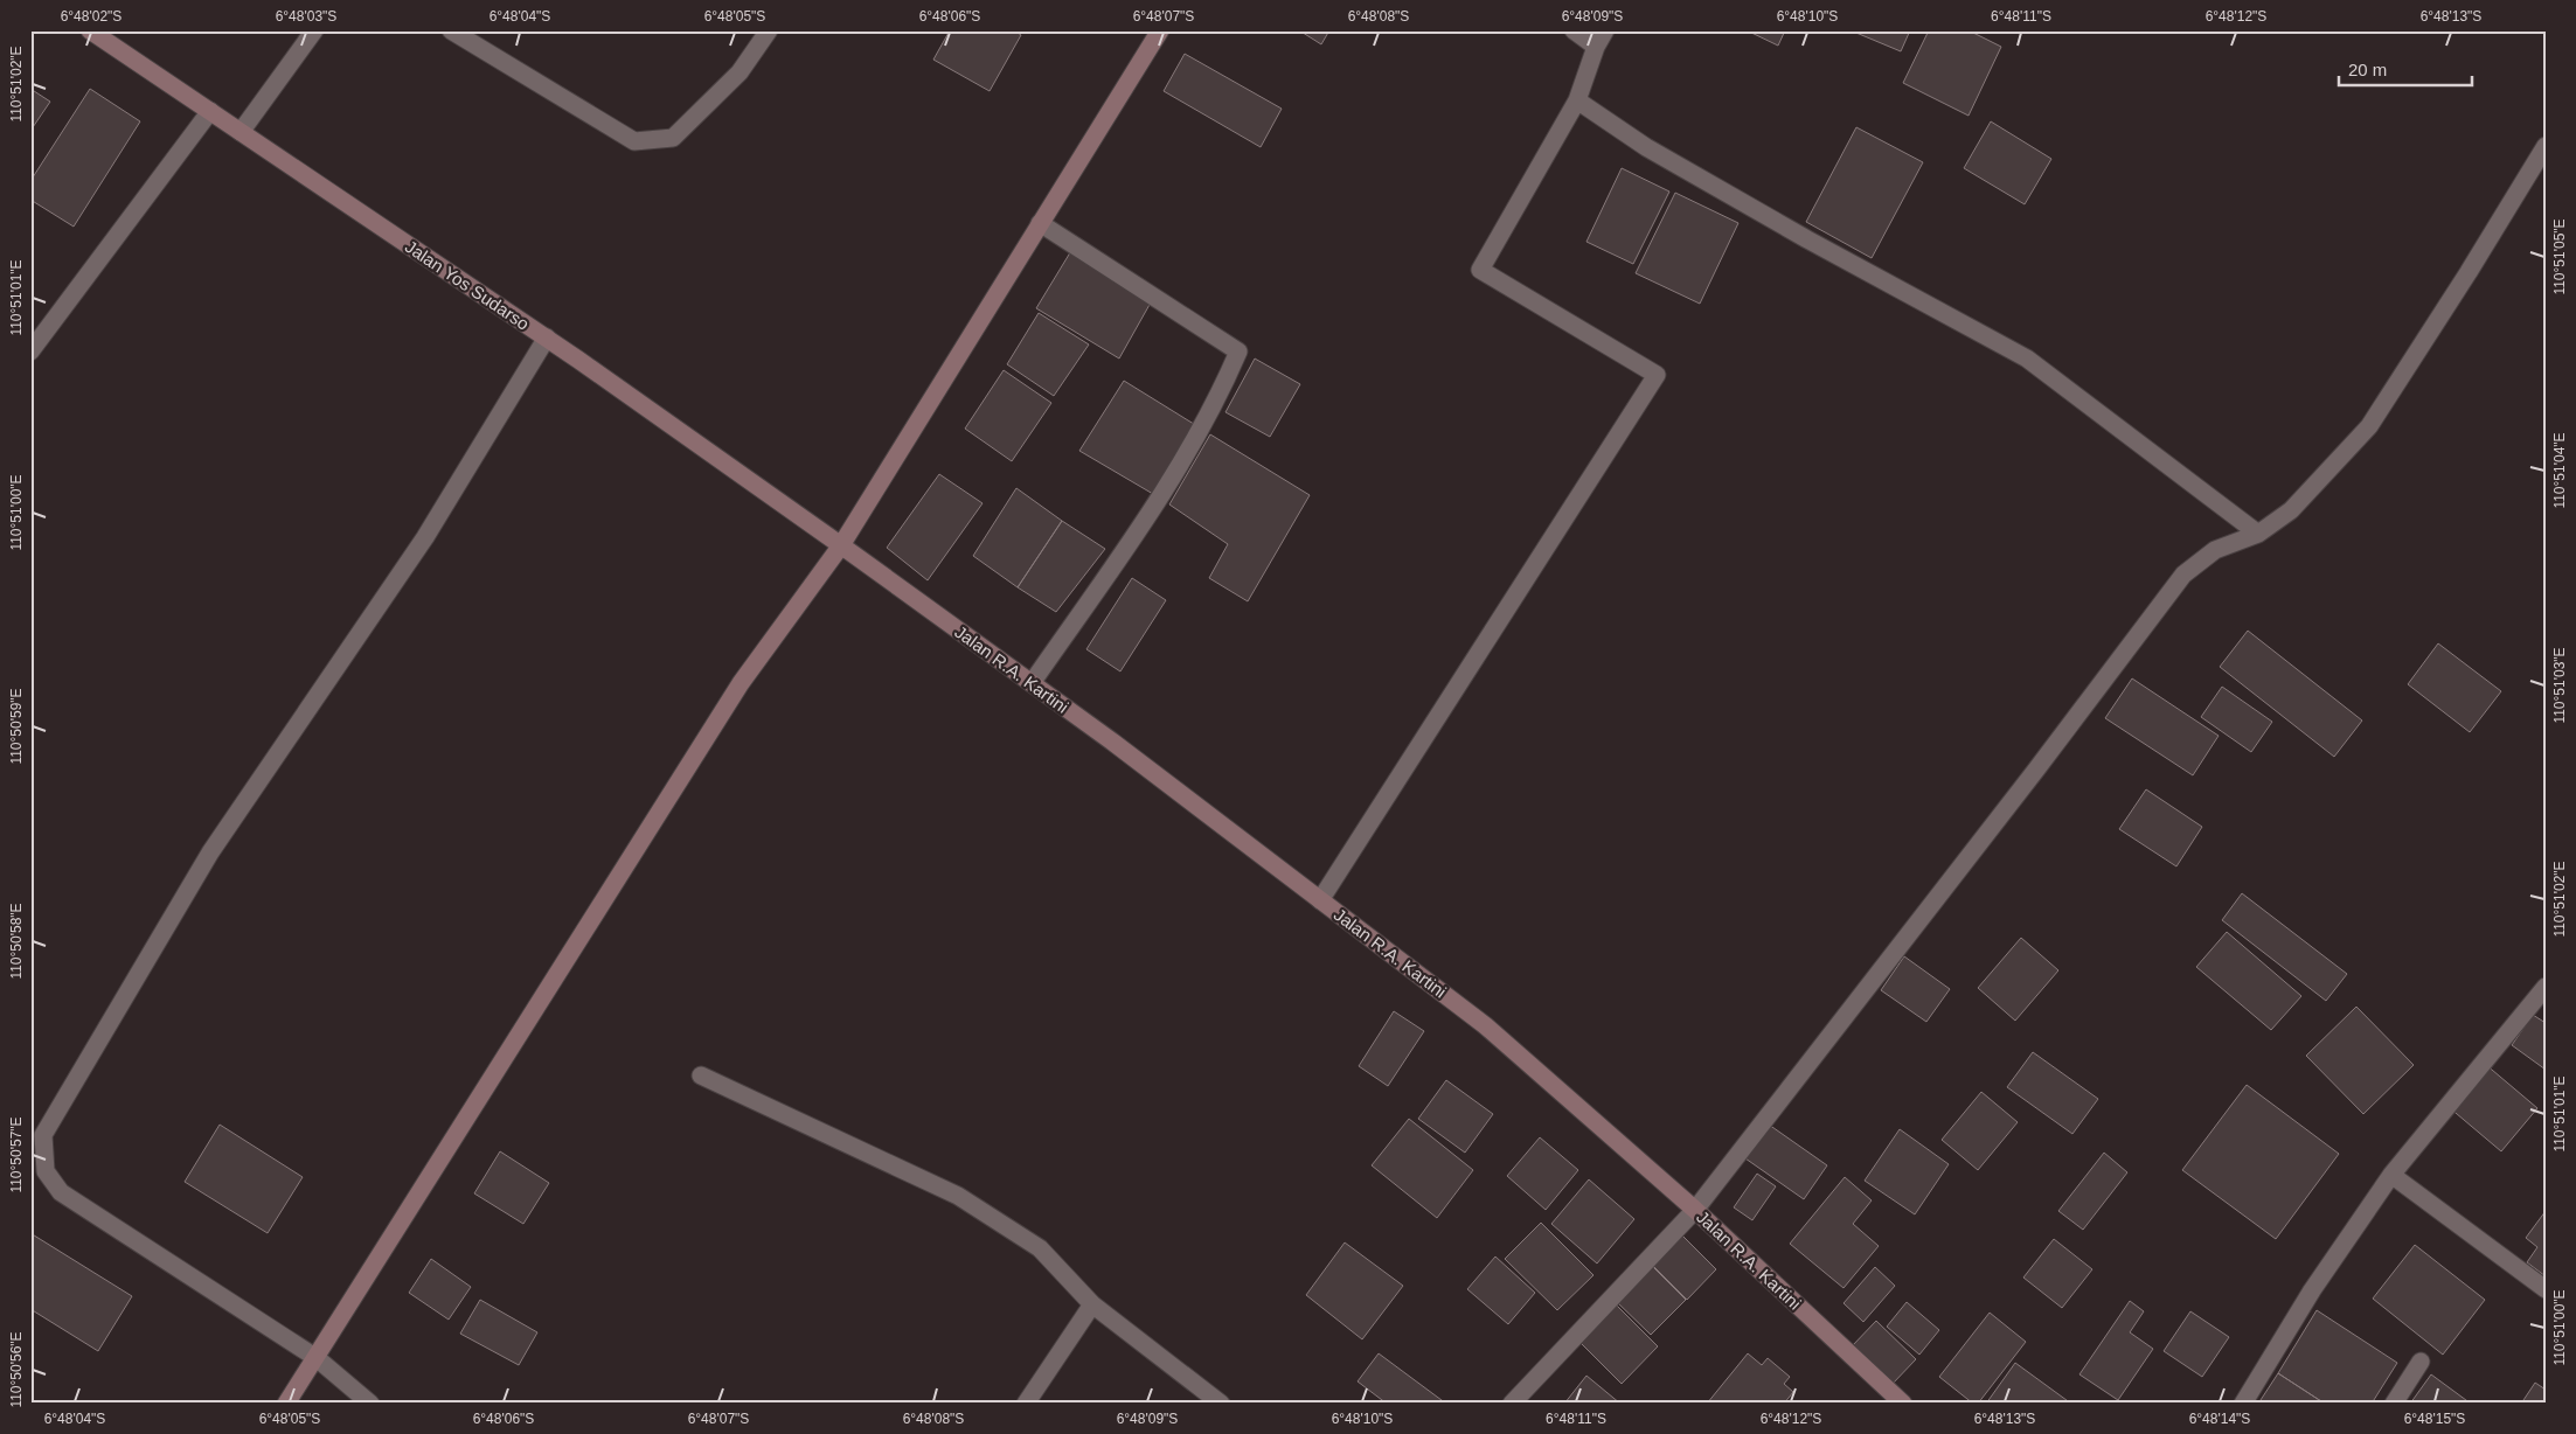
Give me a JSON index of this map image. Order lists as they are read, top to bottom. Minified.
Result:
{"streets":{"street":["Jalan Yos Sudarso","Jalan R.A. Kartini"]},"crossings":[["Jalan Yos Sudarso","Jalan R.A. Kartini"]],"scale_bar":"20 m","coordinates":["6°48'02\"S","6°48'03\"S","6°48'04\"S","6°48'05\"S","6°48'06\"S","6°48'07\"S","6°48'08\"S","6°48'09\"S","6°48'10\"S","6°48'11\"S","6°48'12\"S","6°48'13\"S","110°51'02\"E","110°51'05\"E","110°51'01\"E","110°51'04\"E","110°51'00\"E","110°51'03\"E","110°50'59\"E","110°50'58\"E","110°50'57\"E","110°50'56\"E","6°48'14\"S","6°48'15\"S"]}
